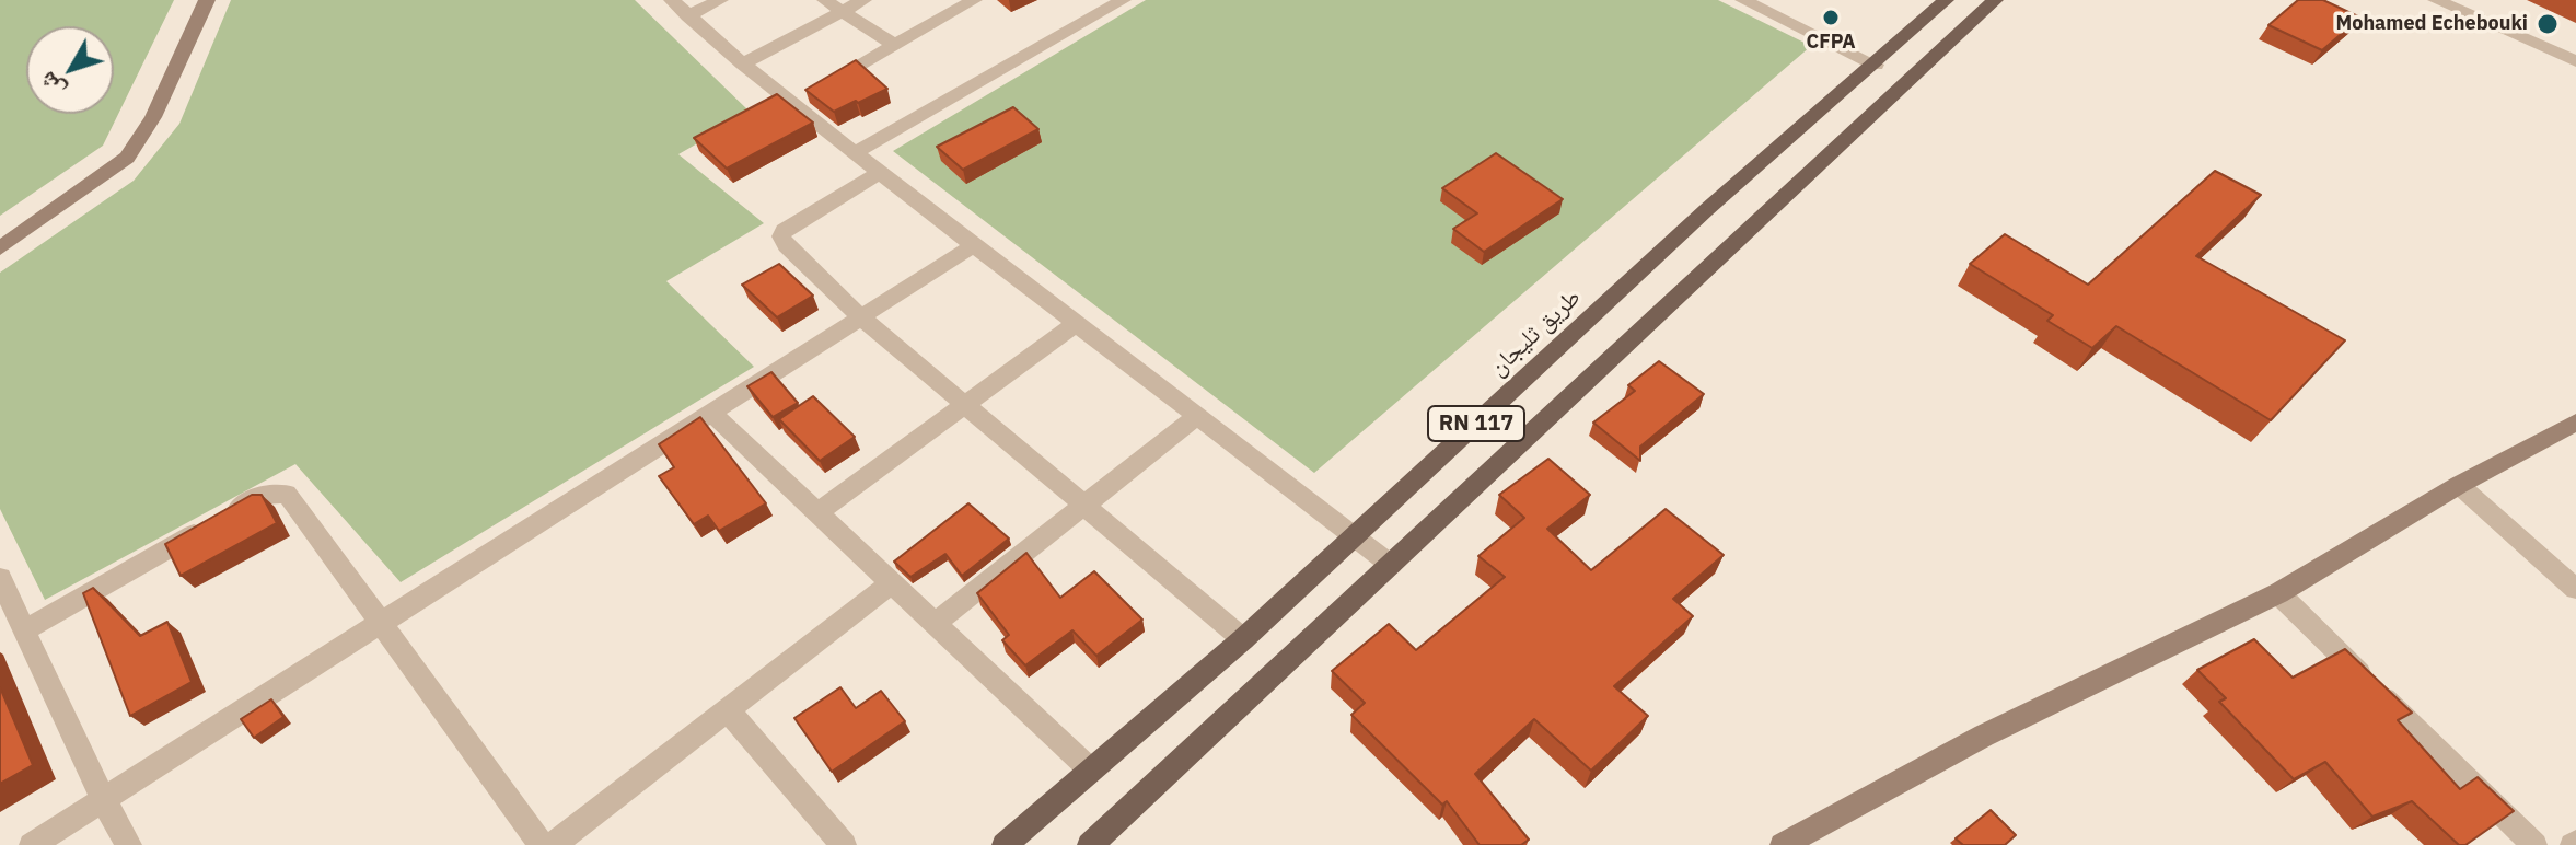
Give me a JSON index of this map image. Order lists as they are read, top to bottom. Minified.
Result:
{"streets":{"main road":["طريق ثليجان","RN 117"]},"places":["CFPA","Mohamed Echebouki"],"north":"bottom left"}
